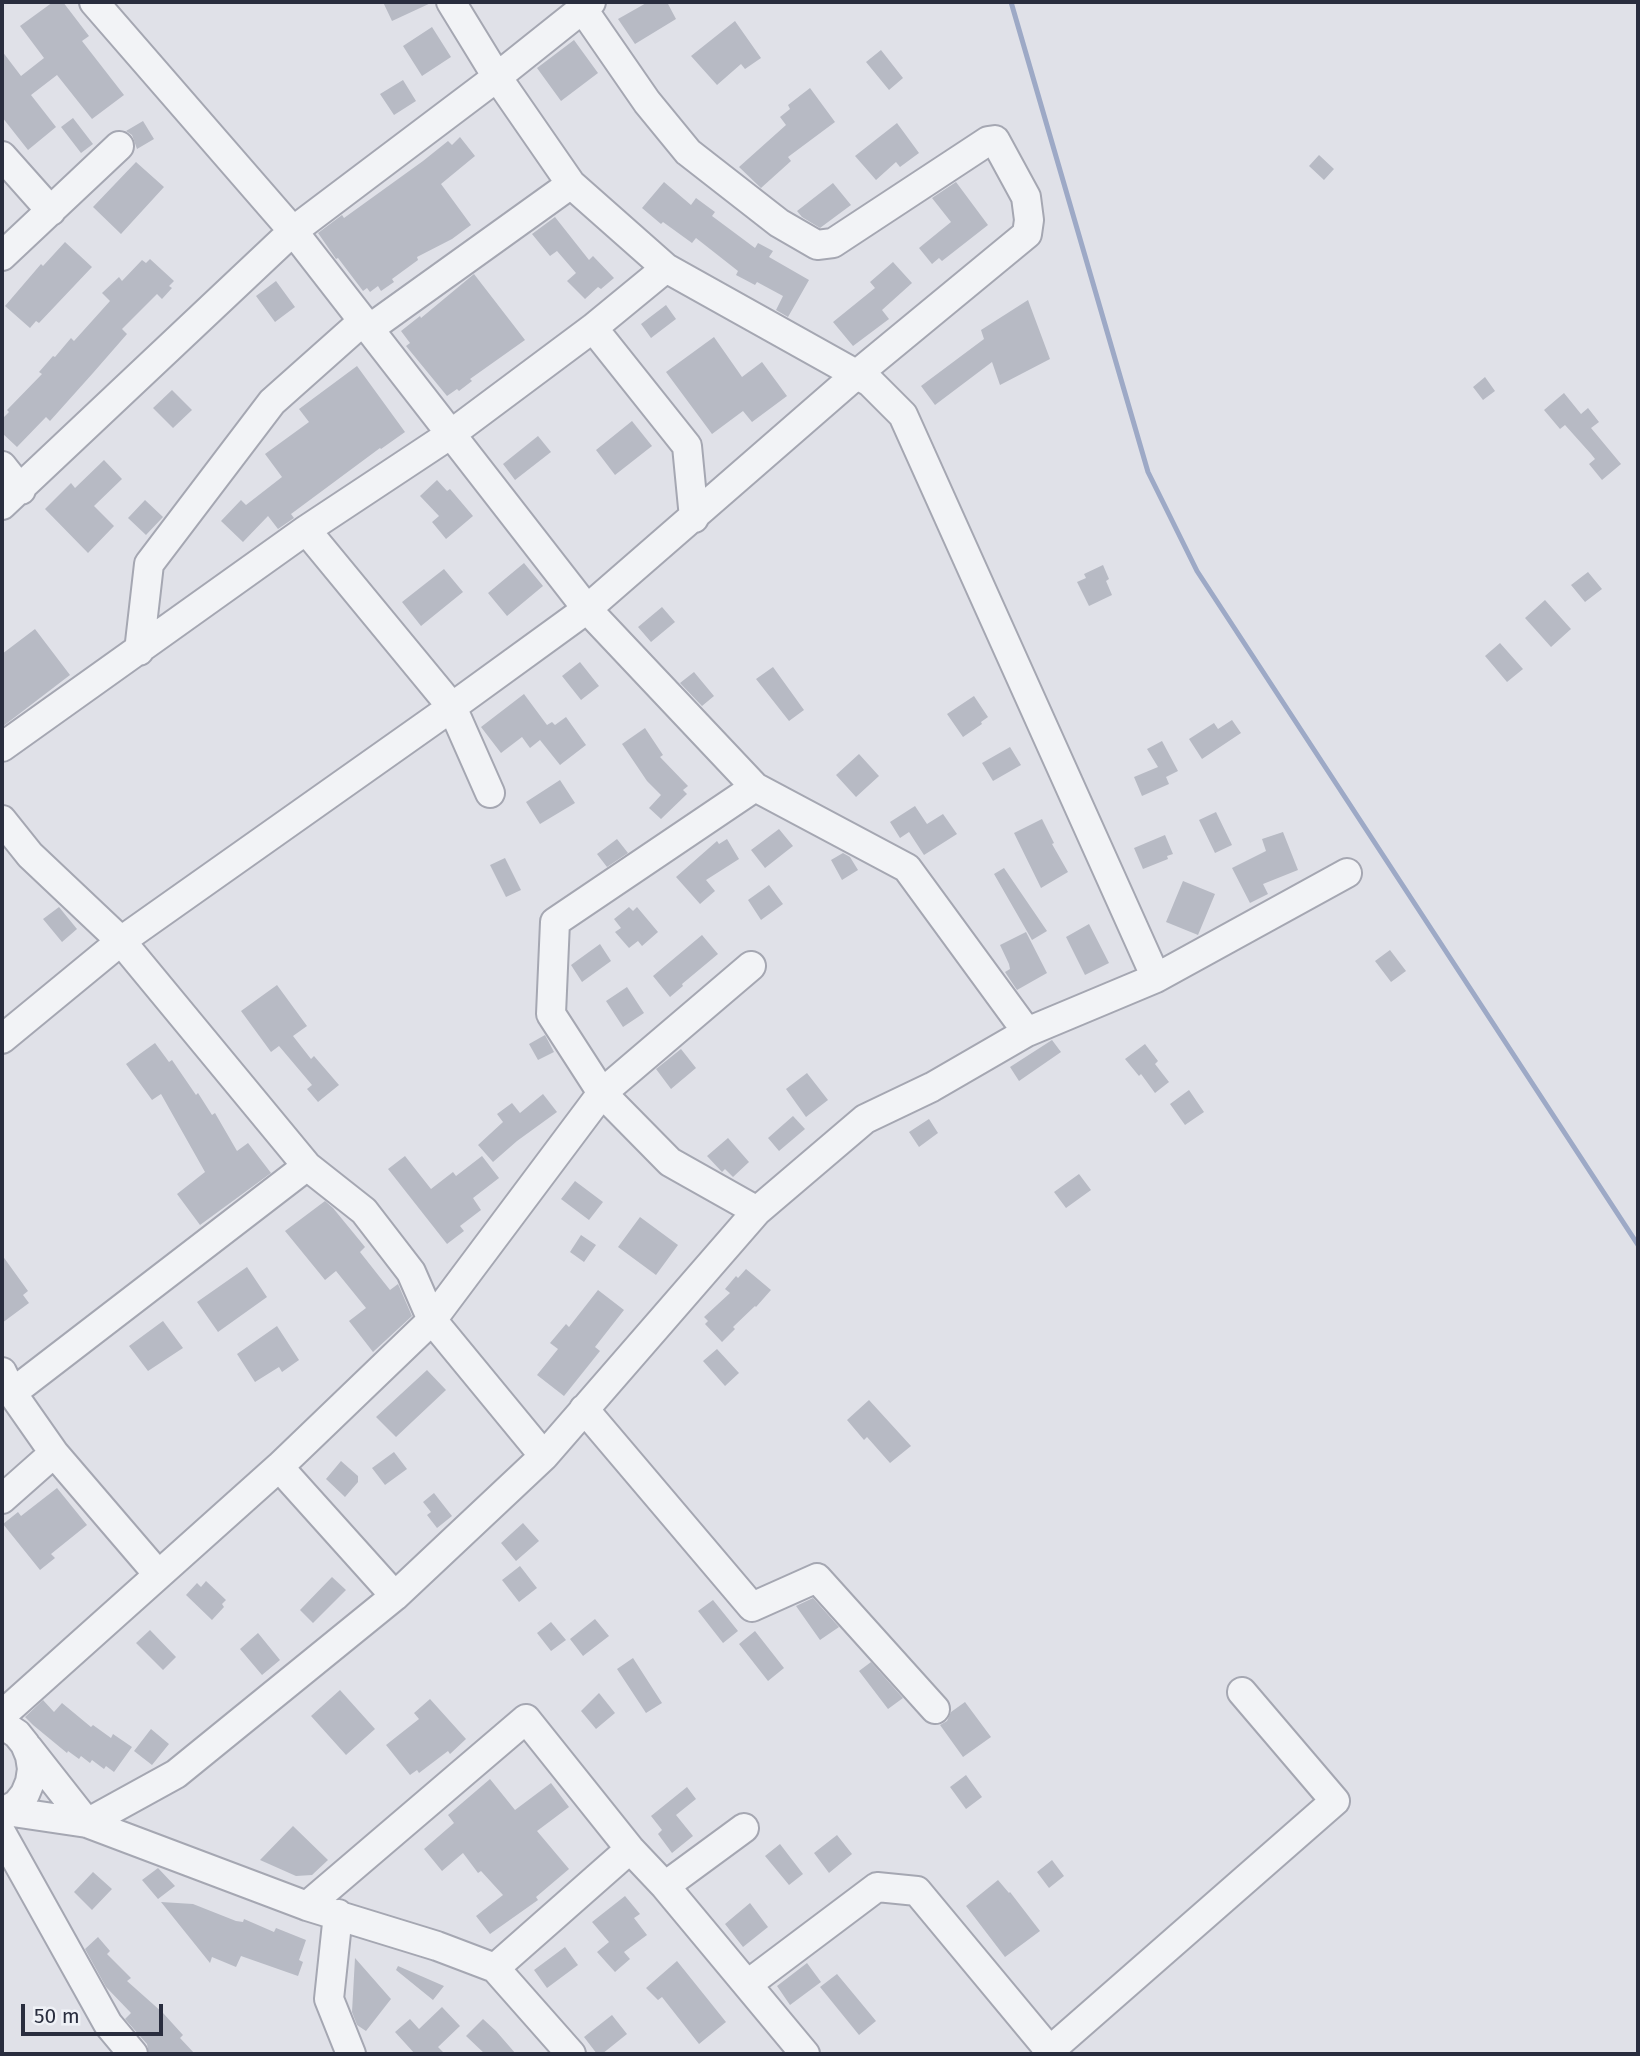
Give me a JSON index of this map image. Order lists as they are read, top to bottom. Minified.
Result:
{"scale_bar":"50 m"}
